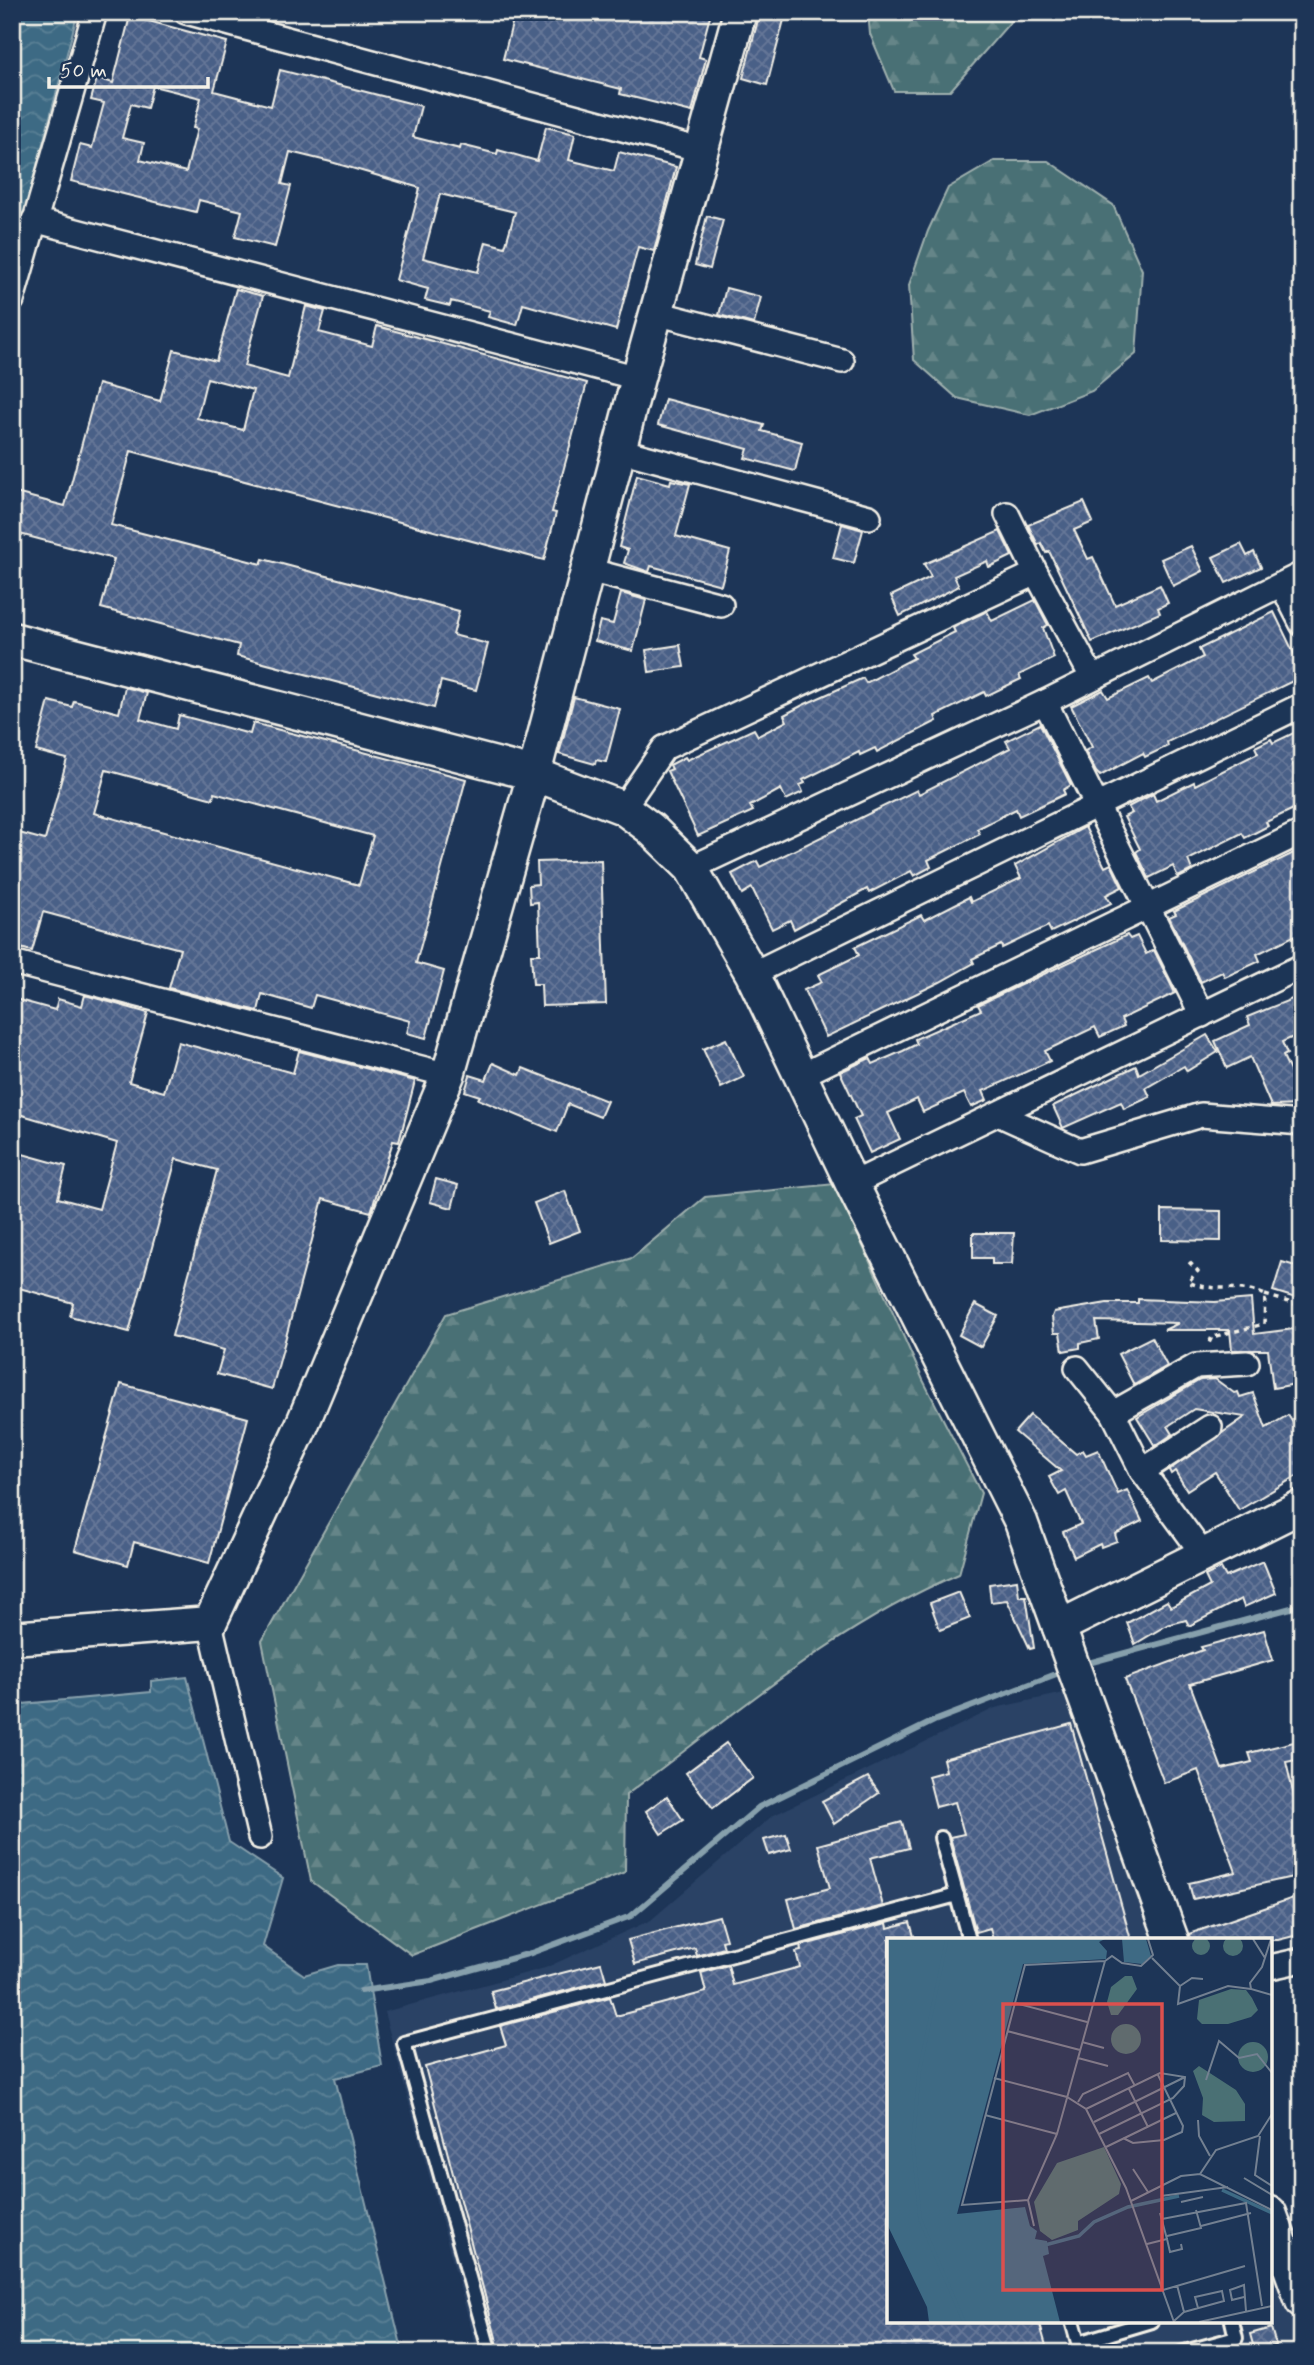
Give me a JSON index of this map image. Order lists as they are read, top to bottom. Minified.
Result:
{"scale_bar":"50 m"}
